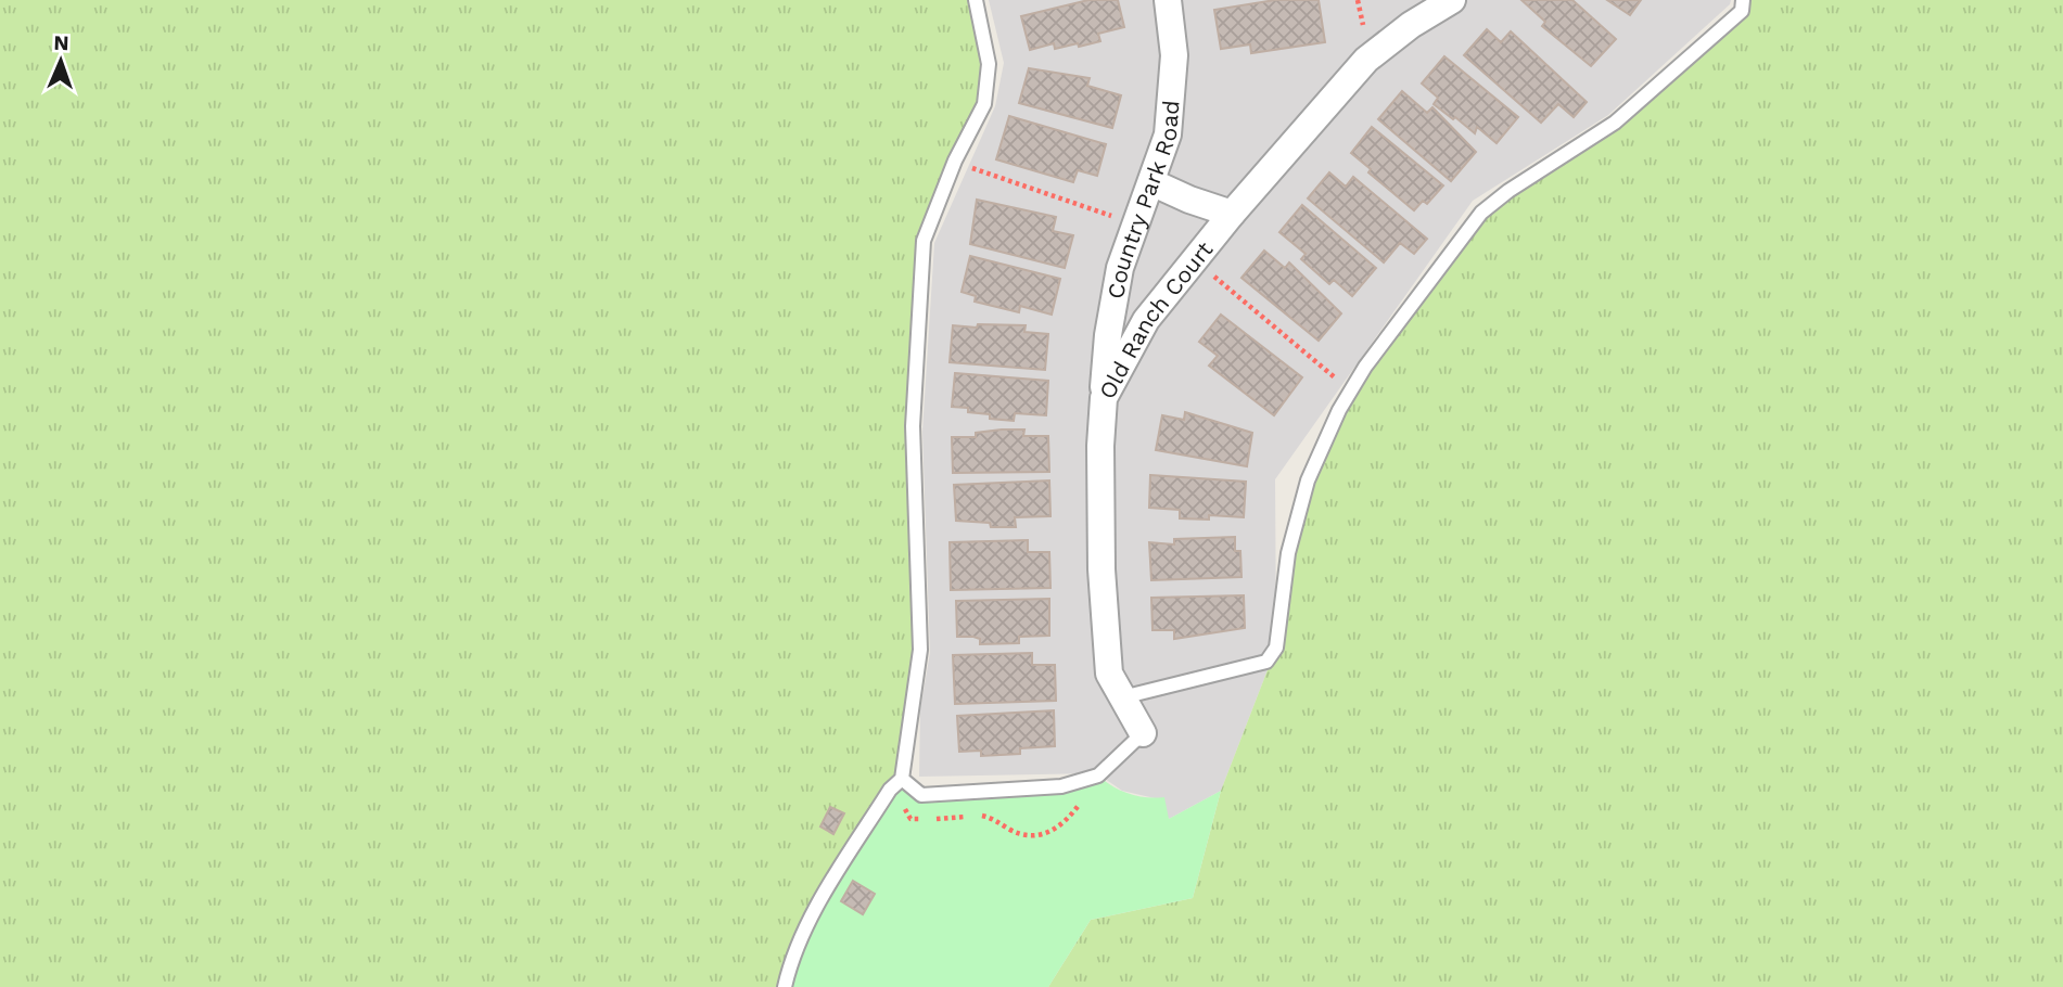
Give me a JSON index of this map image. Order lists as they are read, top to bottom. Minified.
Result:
{"streets":{"street":["Country Park Road","Old Ranch Court"]},"crossings":[["Country Park Road","Old Ranch Court"]],"north":"top"}
